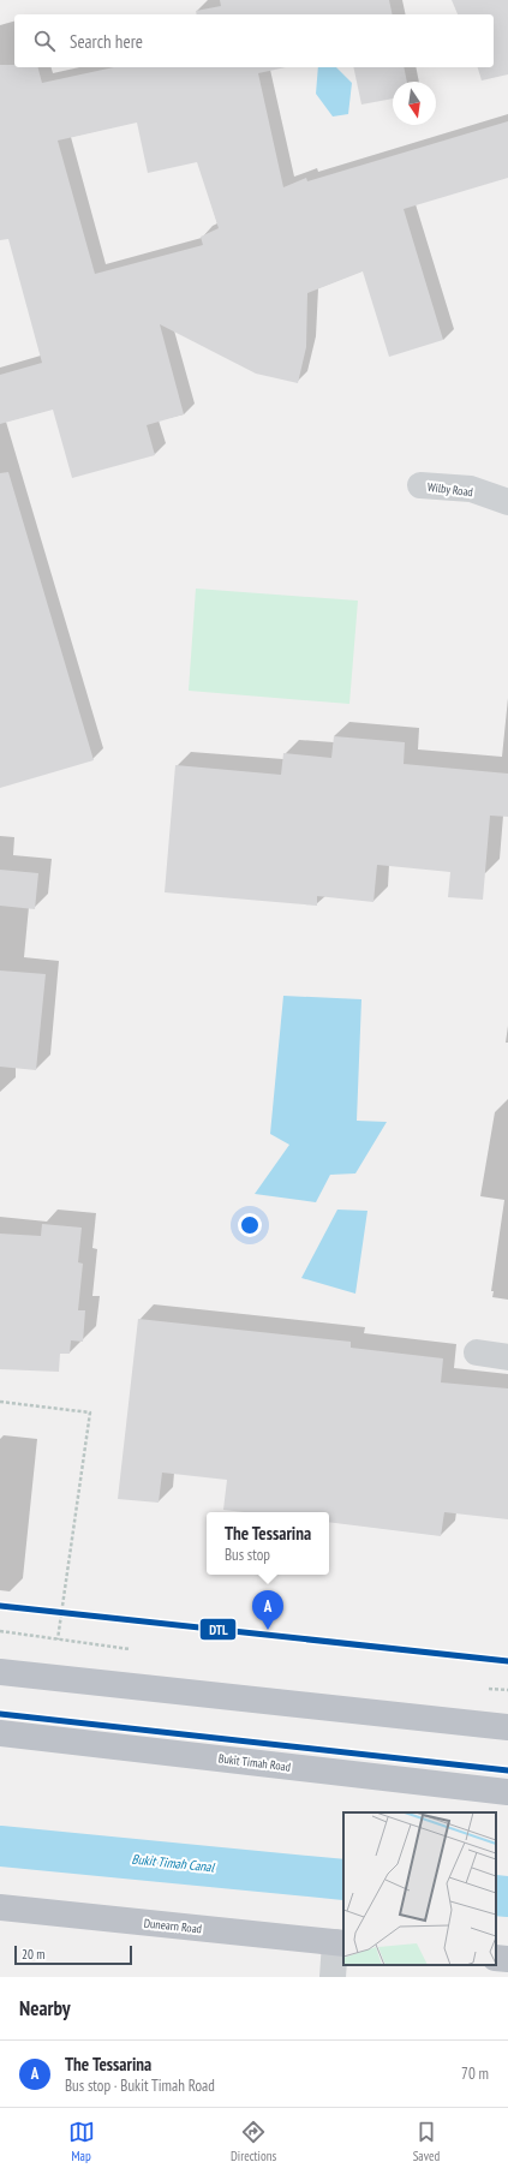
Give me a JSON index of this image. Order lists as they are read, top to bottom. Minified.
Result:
{"streets":{"highway":["Bukit Timah Road","Dunearn Road"],"street":["Wilby Road"]},"water":["Bukit Timah Canal"],"lines":["transit line DTL"],"scale_bar":"20 m","north":"bottom","page":{"search":"Search here","popup":["The Tessarina","Bus stop"],"pins":"A","scale":"20 m","heading":"Nearby","list":[{"mark":"A","name":"The Tessarina","note":"Bus stop · Bukit Timah Road","value":"70 m"}],"nav":["Map","Directions","Saved"]}}
